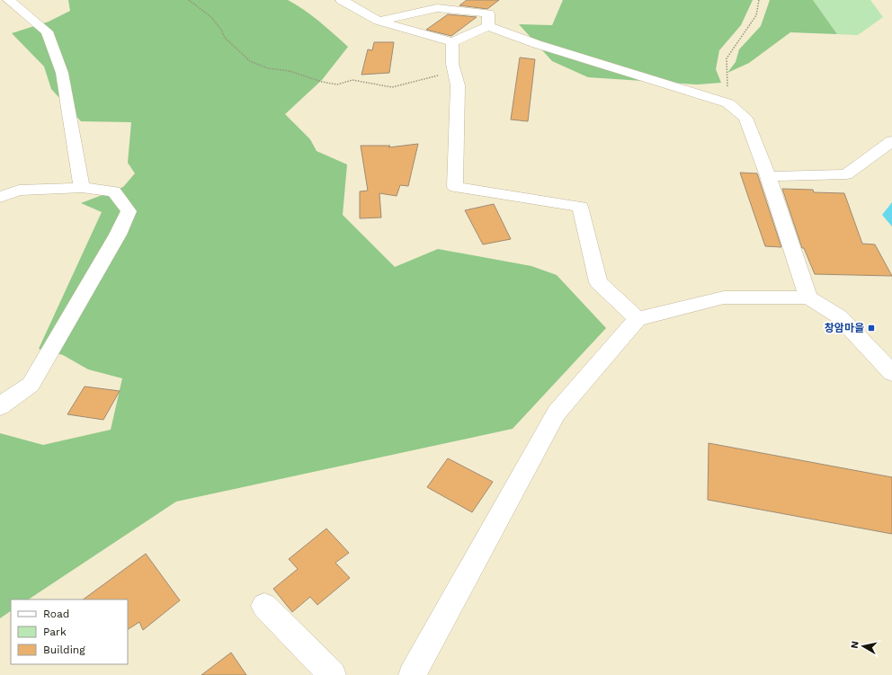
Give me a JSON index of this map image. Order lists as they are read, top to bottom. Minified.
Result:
{"places":{"transit":["창암마을"]},"legend":["Road","Park","Building"],"north":"left"}
